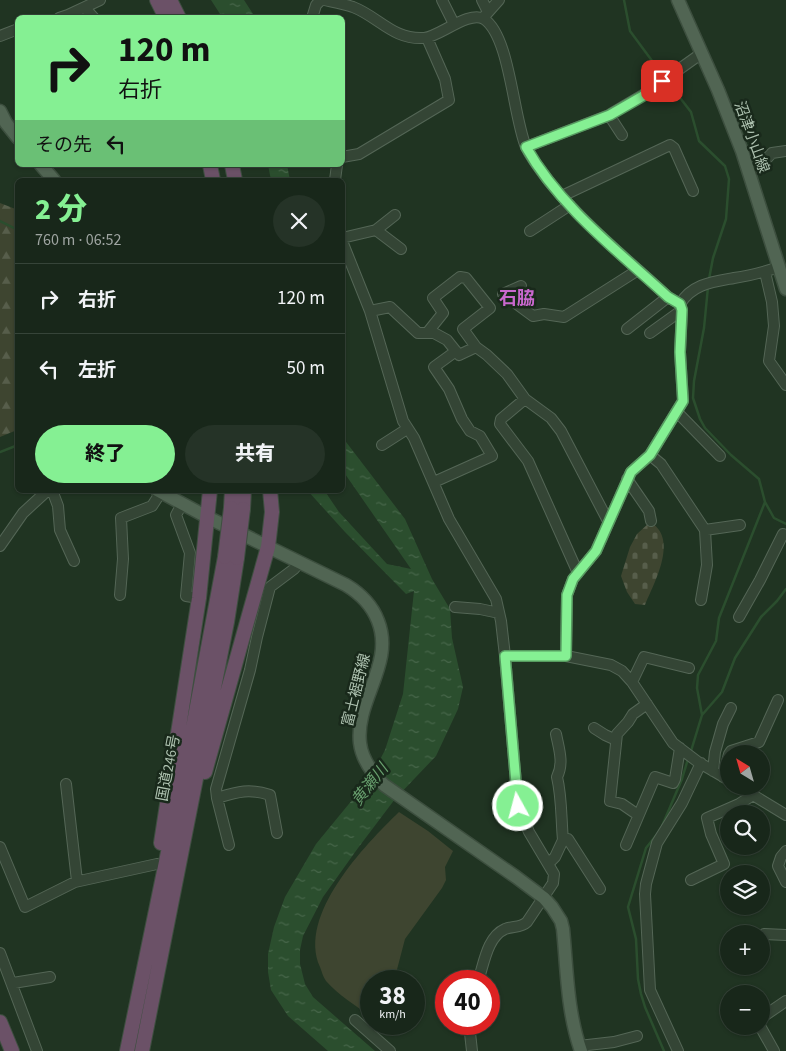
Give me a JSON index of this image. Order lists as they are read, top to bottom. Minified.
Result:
{"streets":{"highway":["国道246号"],"main road":["沼津小山線","富士裾野線"]},"districts":["石脇"],"water":["黄瀬川"],"north":"top left","page":{"turn":["120 m","右折"],"then":"その先","heading":["2 分","760 m · 06:52"],"list":[{"name":"右折","value":"120 m"},{"name":"左折","value":"50 m"}],"buttons":["終了","共有"],"map_buttons":["+","−"],"speed":"38 km/h","limit":"40"}}
